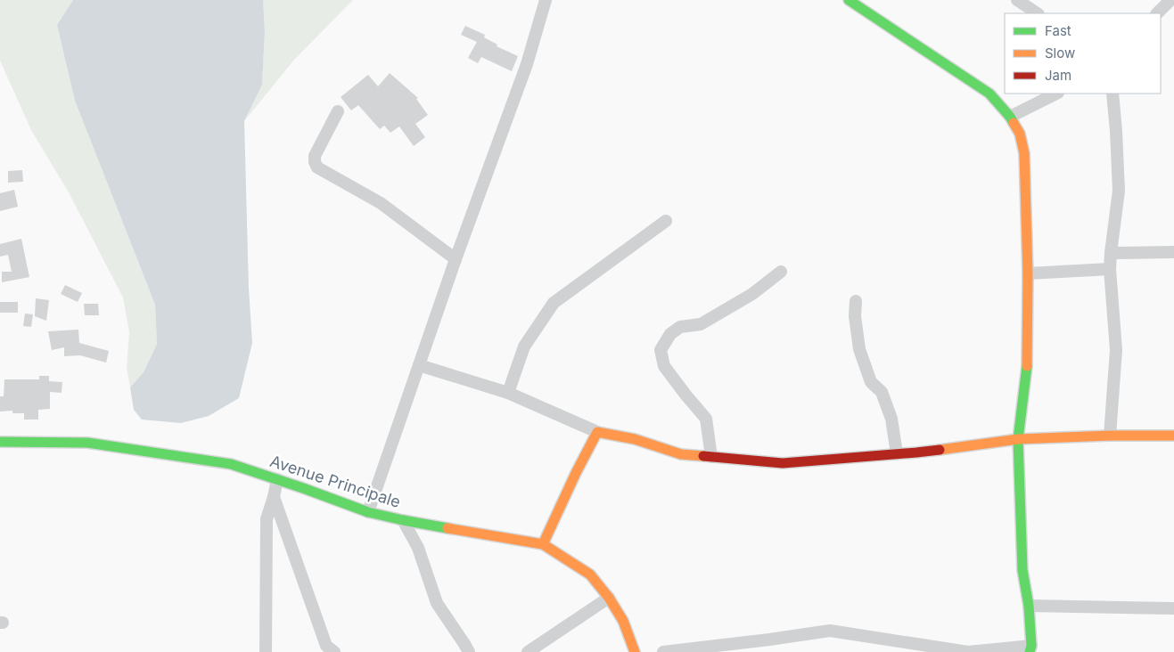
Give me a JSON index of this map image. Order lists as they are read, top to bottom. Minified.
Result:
{"streets":{"street":["Avenue Principale"]},"legend":["Fast","Slow","Jam"]}
